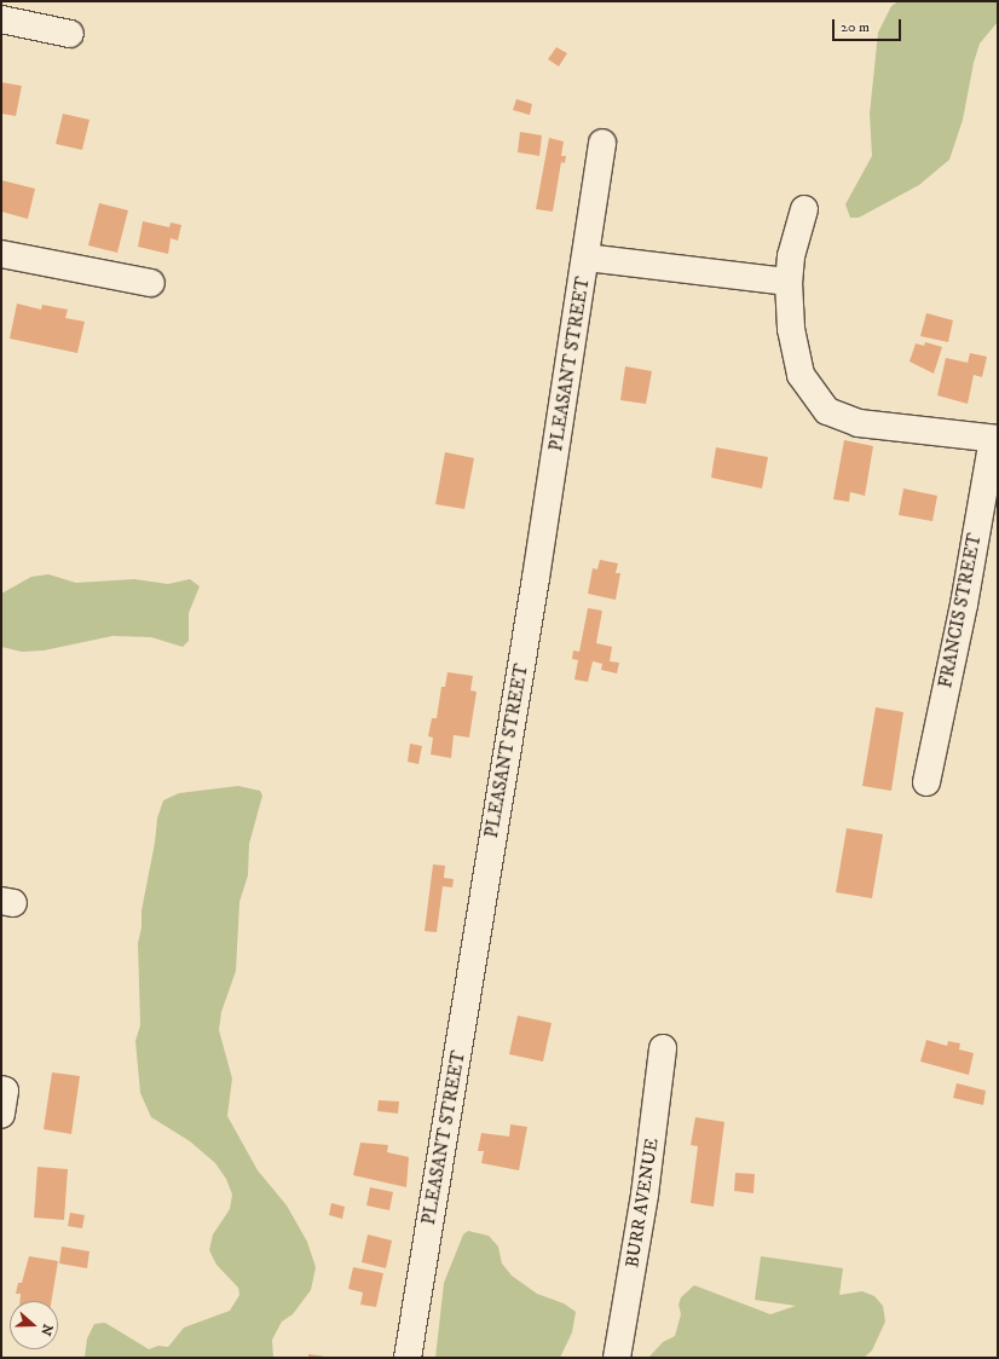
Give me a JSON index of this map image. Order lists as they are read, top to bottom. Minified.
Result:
{"streets":{"street":["PLEASANT STREET","FRANCIS STREET","BURR AVENUE"]},"scale_bar":"20 m","north":"right"}
